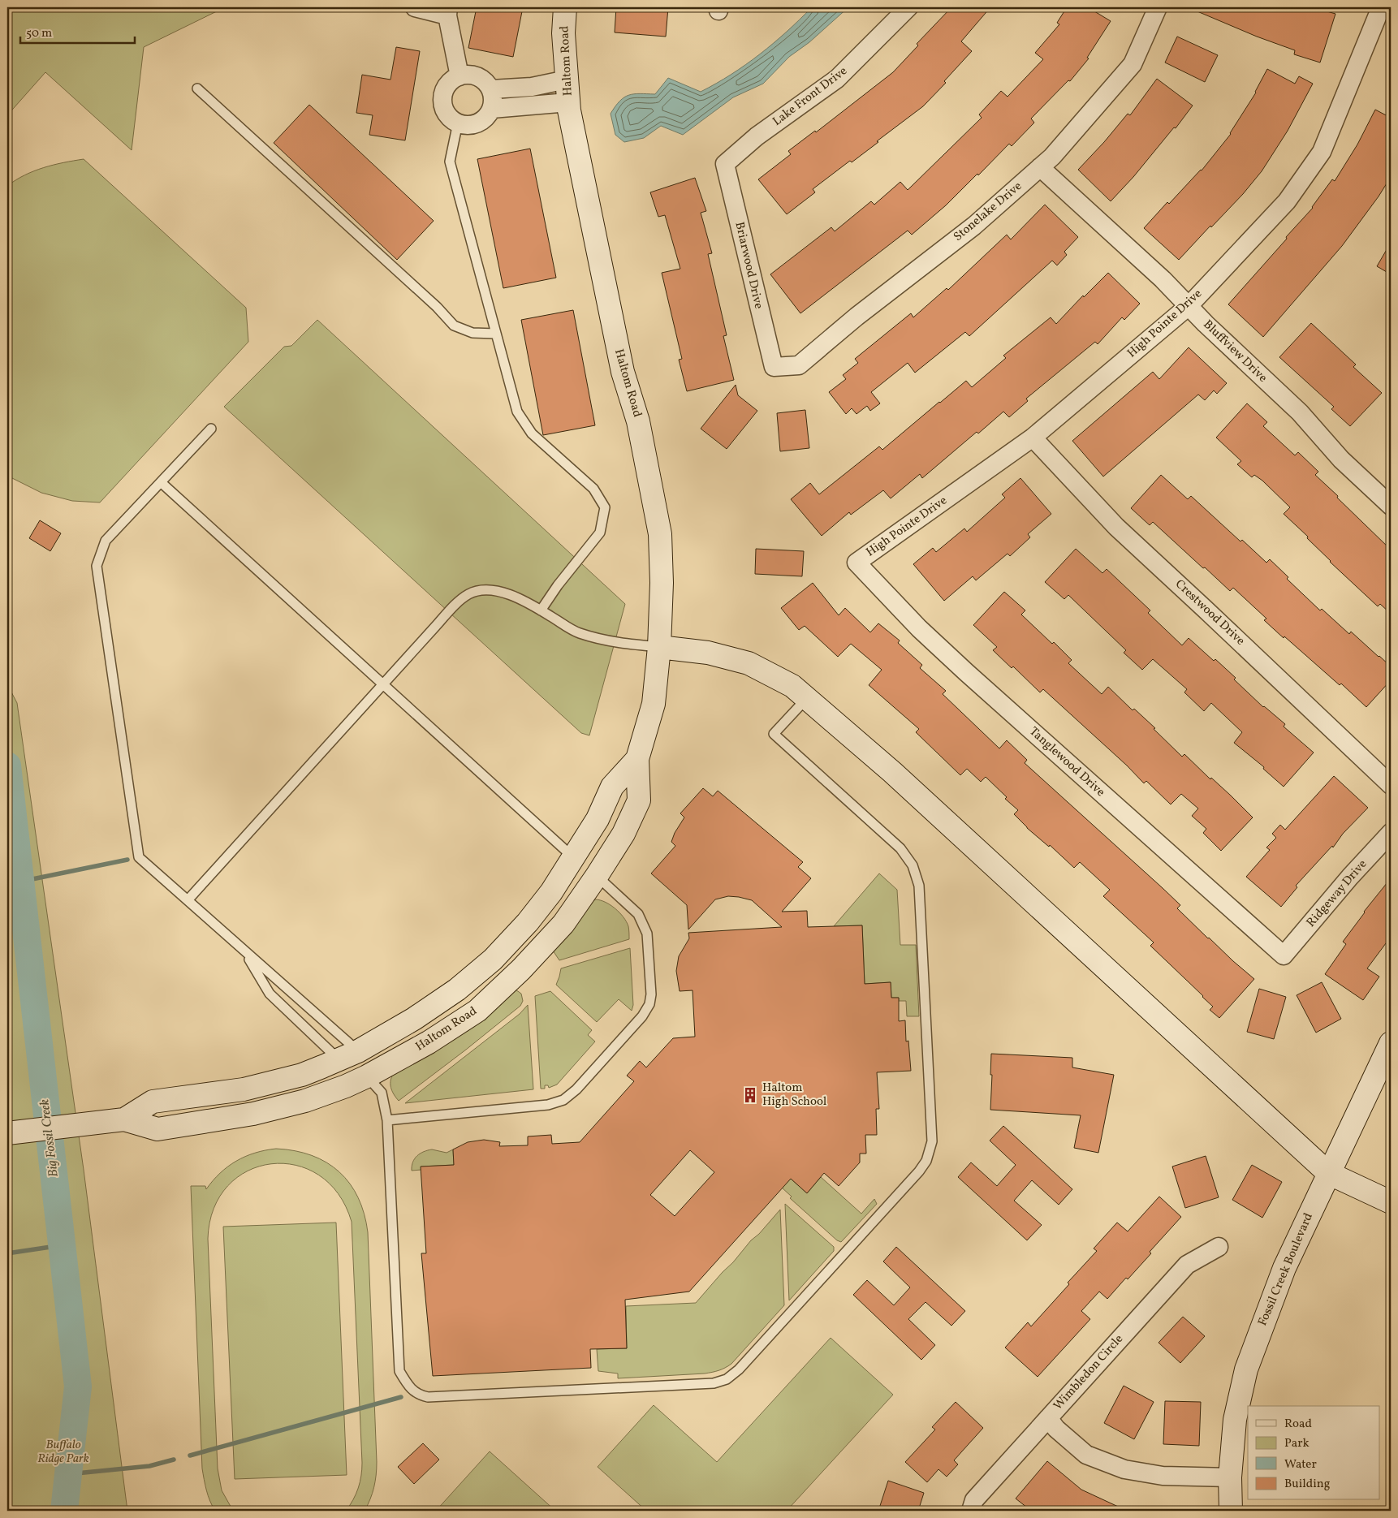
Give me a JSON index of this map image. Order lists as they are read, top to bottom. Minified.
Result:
{"streets":{"main road":["Haltom Road","Fossil Creek Boulevard"],"street":["Lake Front Drive","Stonelake Drive","Briarwood Drive","High Pointe Drive","Bluffview Drive","Crestwood Drive","Tanglewood Drive","Ridgeway Drive","Wimbledon Circle"]},"crossings":[["Lake Front Drive","Briarwood Drive"],["Stonelake Drive","Briarwood Drive"],["Stonelake Drive","Bluffview Drive"],["High Pointe Drive","Bluffview Drive"],["High Pointe Drive","Crestwood Drive"],["High Pointe Drive","Tanglewood Drive"],["Tanglewood Drive","Ridgeway Drive"]],"water":["Big Fossil Creek"],"parks":["Buffalo Ridge Park"],"places":{"building":["Haltom High School"]},"legend":["Road","Park","Water","Building"],"scale_bar":"50 m"}
